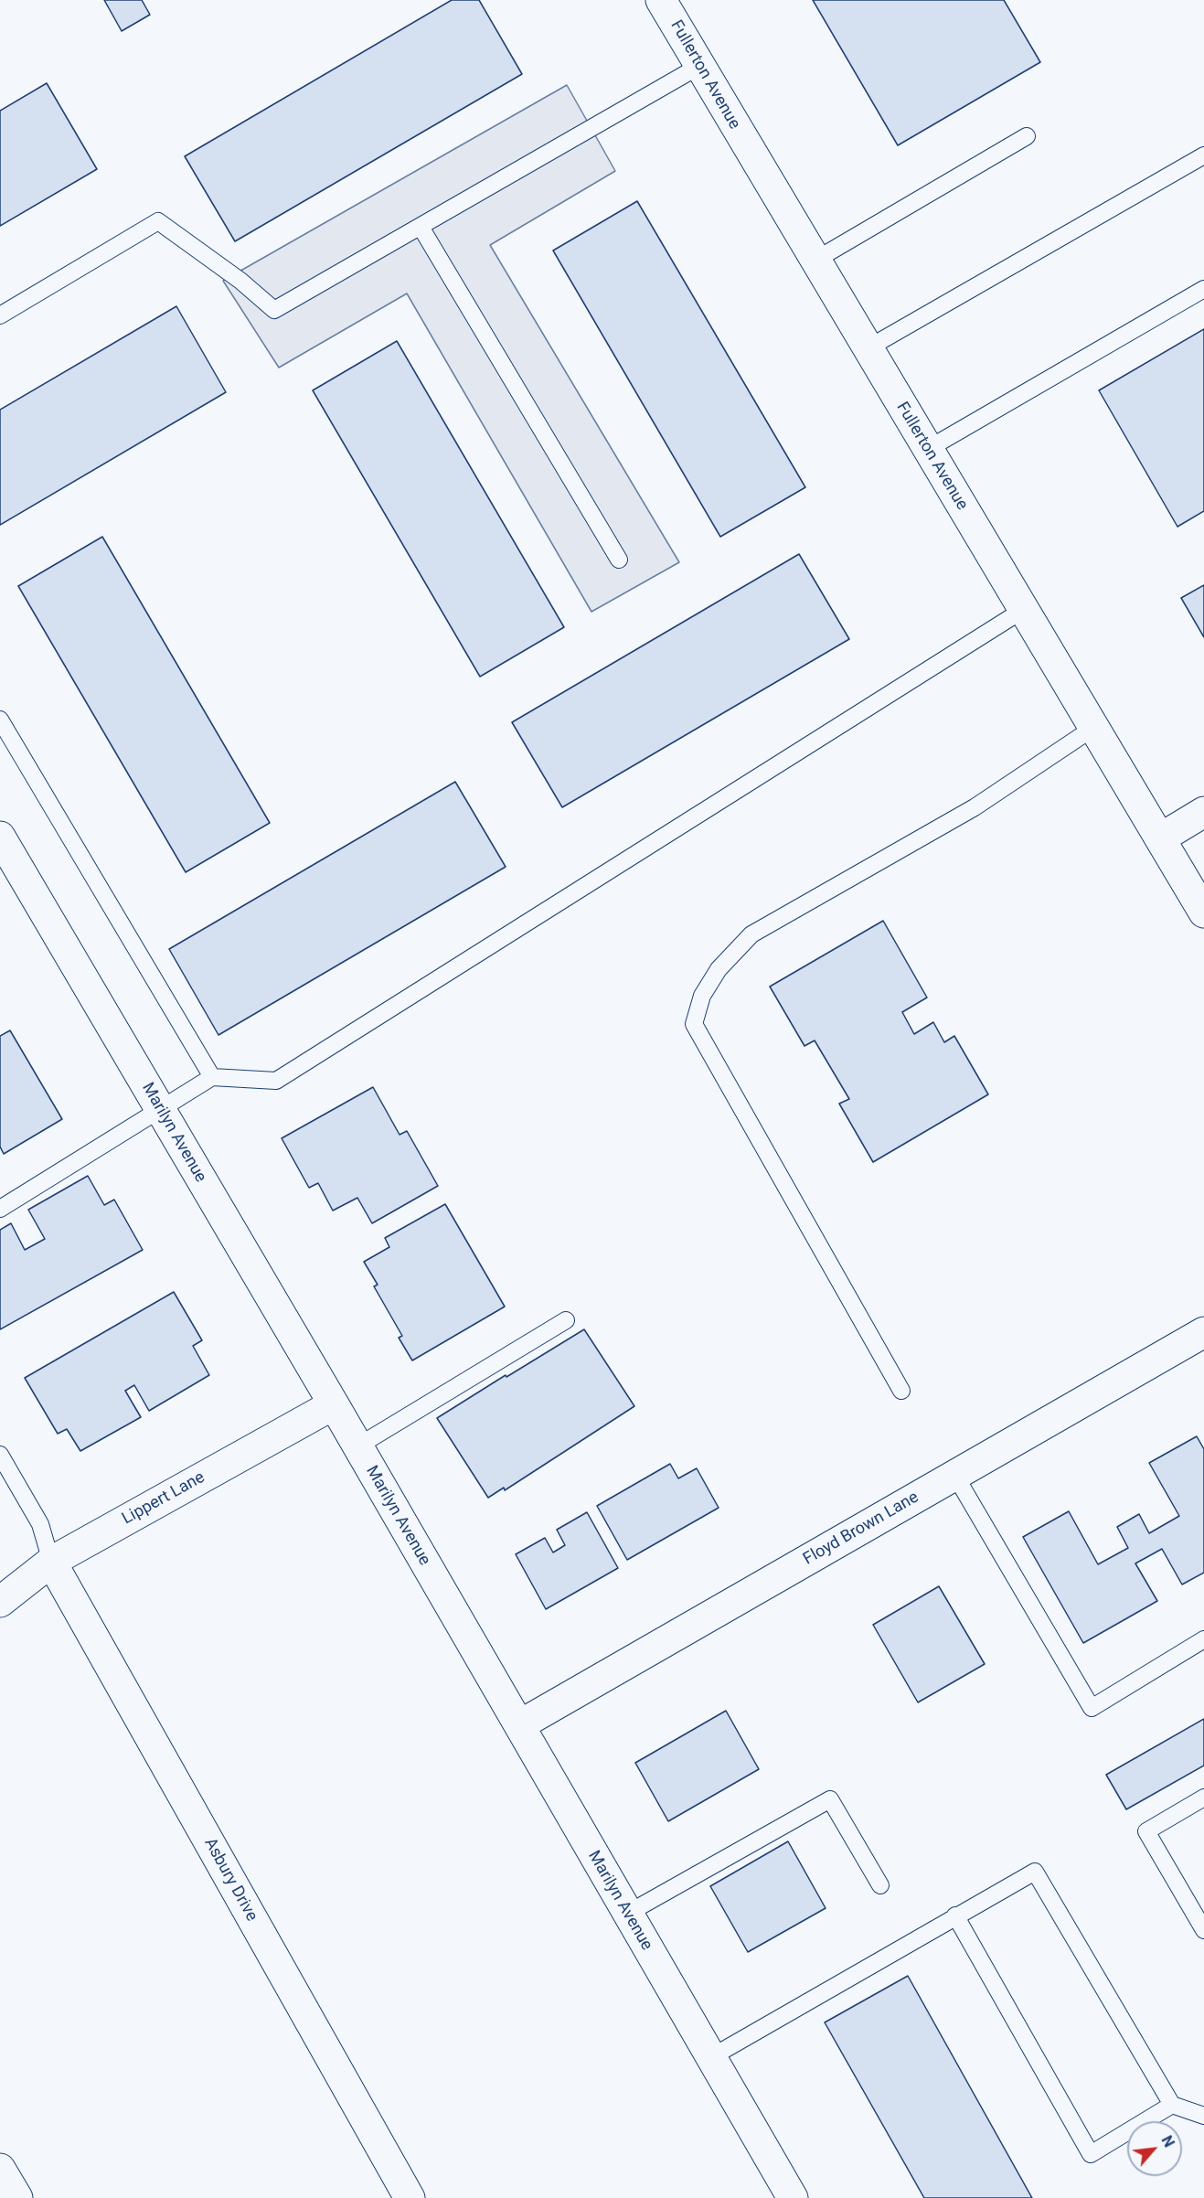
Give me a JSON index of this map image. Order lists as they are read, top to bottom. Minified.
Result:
{"streets":{"street":["Fullerton Avenue","Marilyn Avenue","Lippert Lane","Floyd Brown Lane","Asbury Drive"]},"crossings":[["Marilyn Avenue","Lippert Lane"],["Marilyn Avenue","Floyd Brown Lane"],["Lippert Lane","Asbury Drive"]],"north":"top right"}
